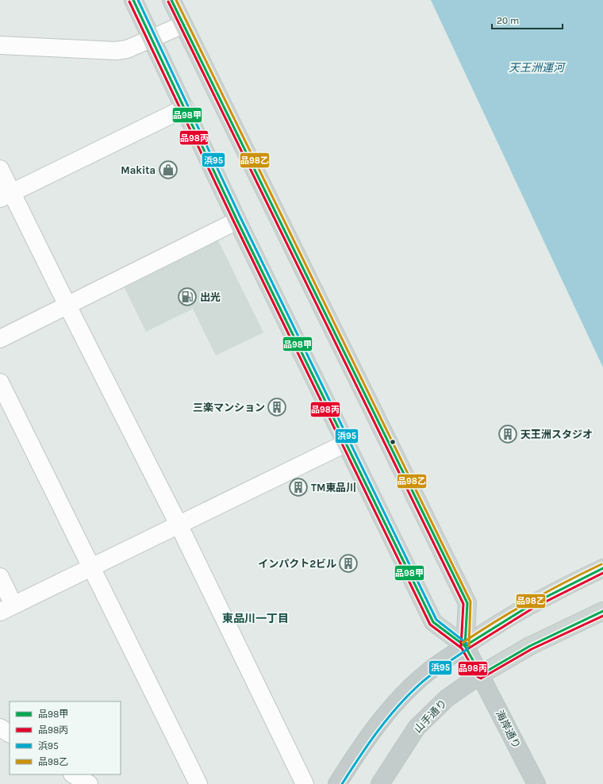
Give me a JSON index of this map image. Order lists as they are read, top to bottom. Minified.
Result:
{"streets":{"highway":["山手通り","海岸通り"]},"crossings":[["山手通り","海岸通り"]],"districts":["東品川一丁目"],"water":["天王洲運河"],"places":{"shop":["Makita"],"fuel station":["出光"],"building":["三楽マンション","天王洲スタジオ","TM東品川","インパクト2ビル"]},"lines":["transit line 品98甲","transit line 浜95","transit line 品98乙","transit line 品98丙"],"legend":["品98甲","品98丙","浜95","品98乙"],"scale_bar":"20 m"}
